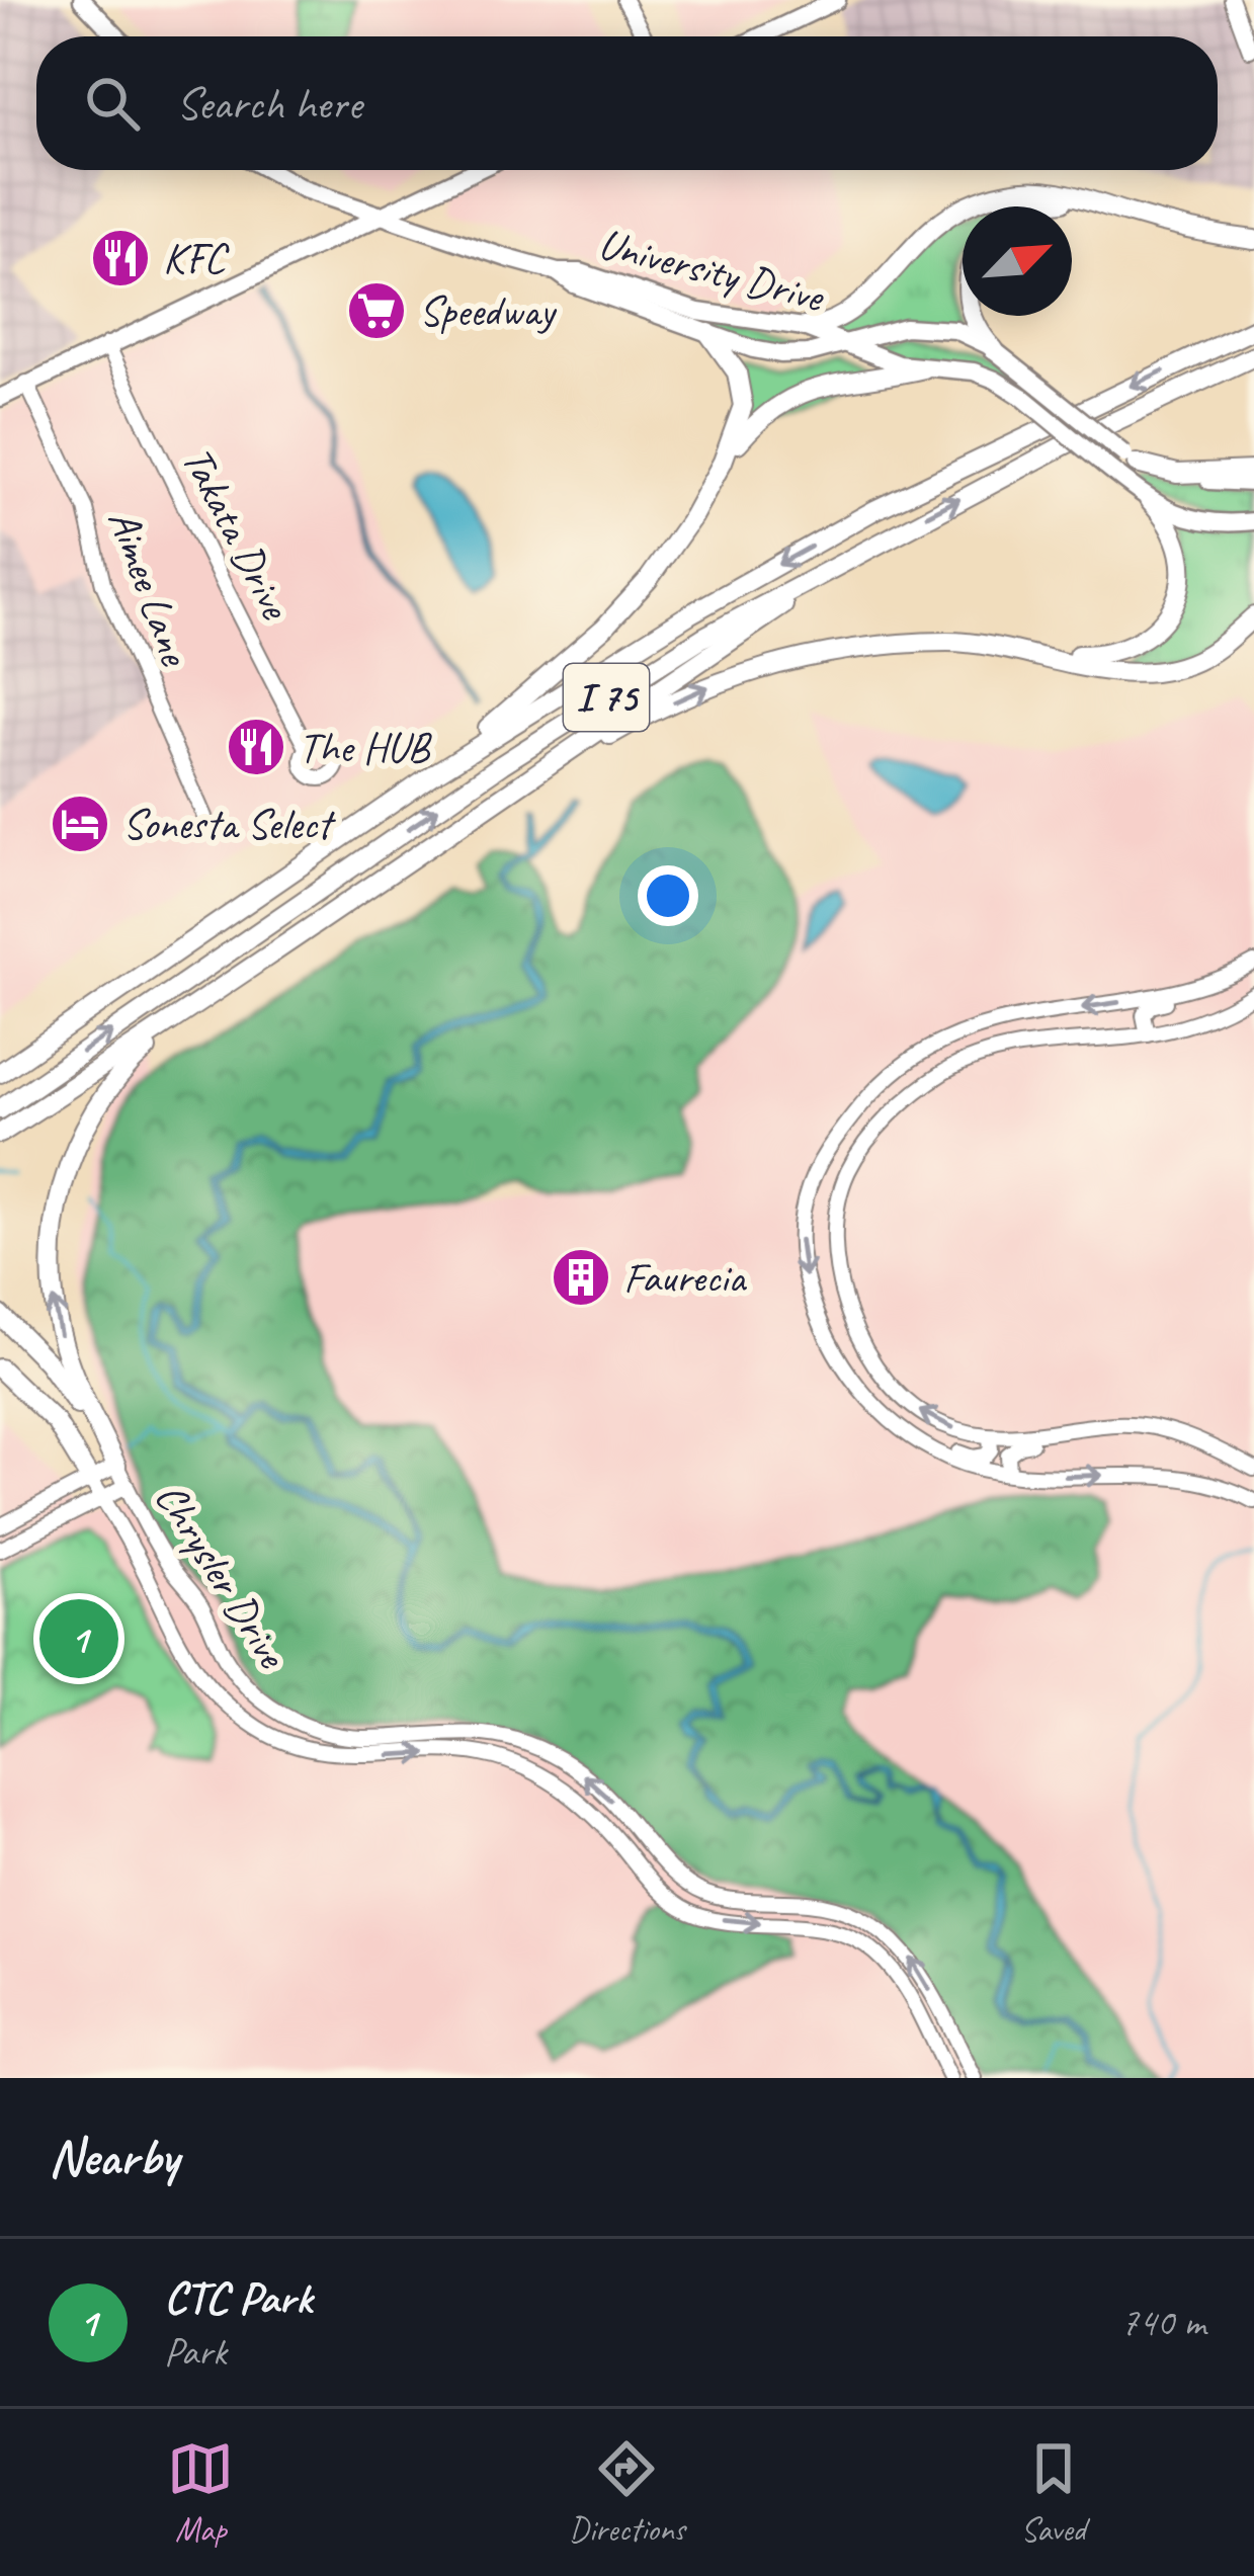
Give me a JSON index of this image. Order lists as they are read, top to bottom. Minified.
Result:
{"streets":{"highway":["I 75"],"main road":["University Drive"],"street":["Takata Drive","Aimee Lane","Chrysler Drive"]},"places":{"restaurant":["KFC","The HUB"],"supermarket":["Speedway"],"hotel":["Sonesta Select"],"building":["Faurecia"]},"north":"top right","page":{"search":"Search here","pins":"1","heading":"Nearby","list":[{"mark":"1","name":"CTC Park","note":"Park","value":"740 m"}],"nav":["Map","Directions","Saved"]}}
